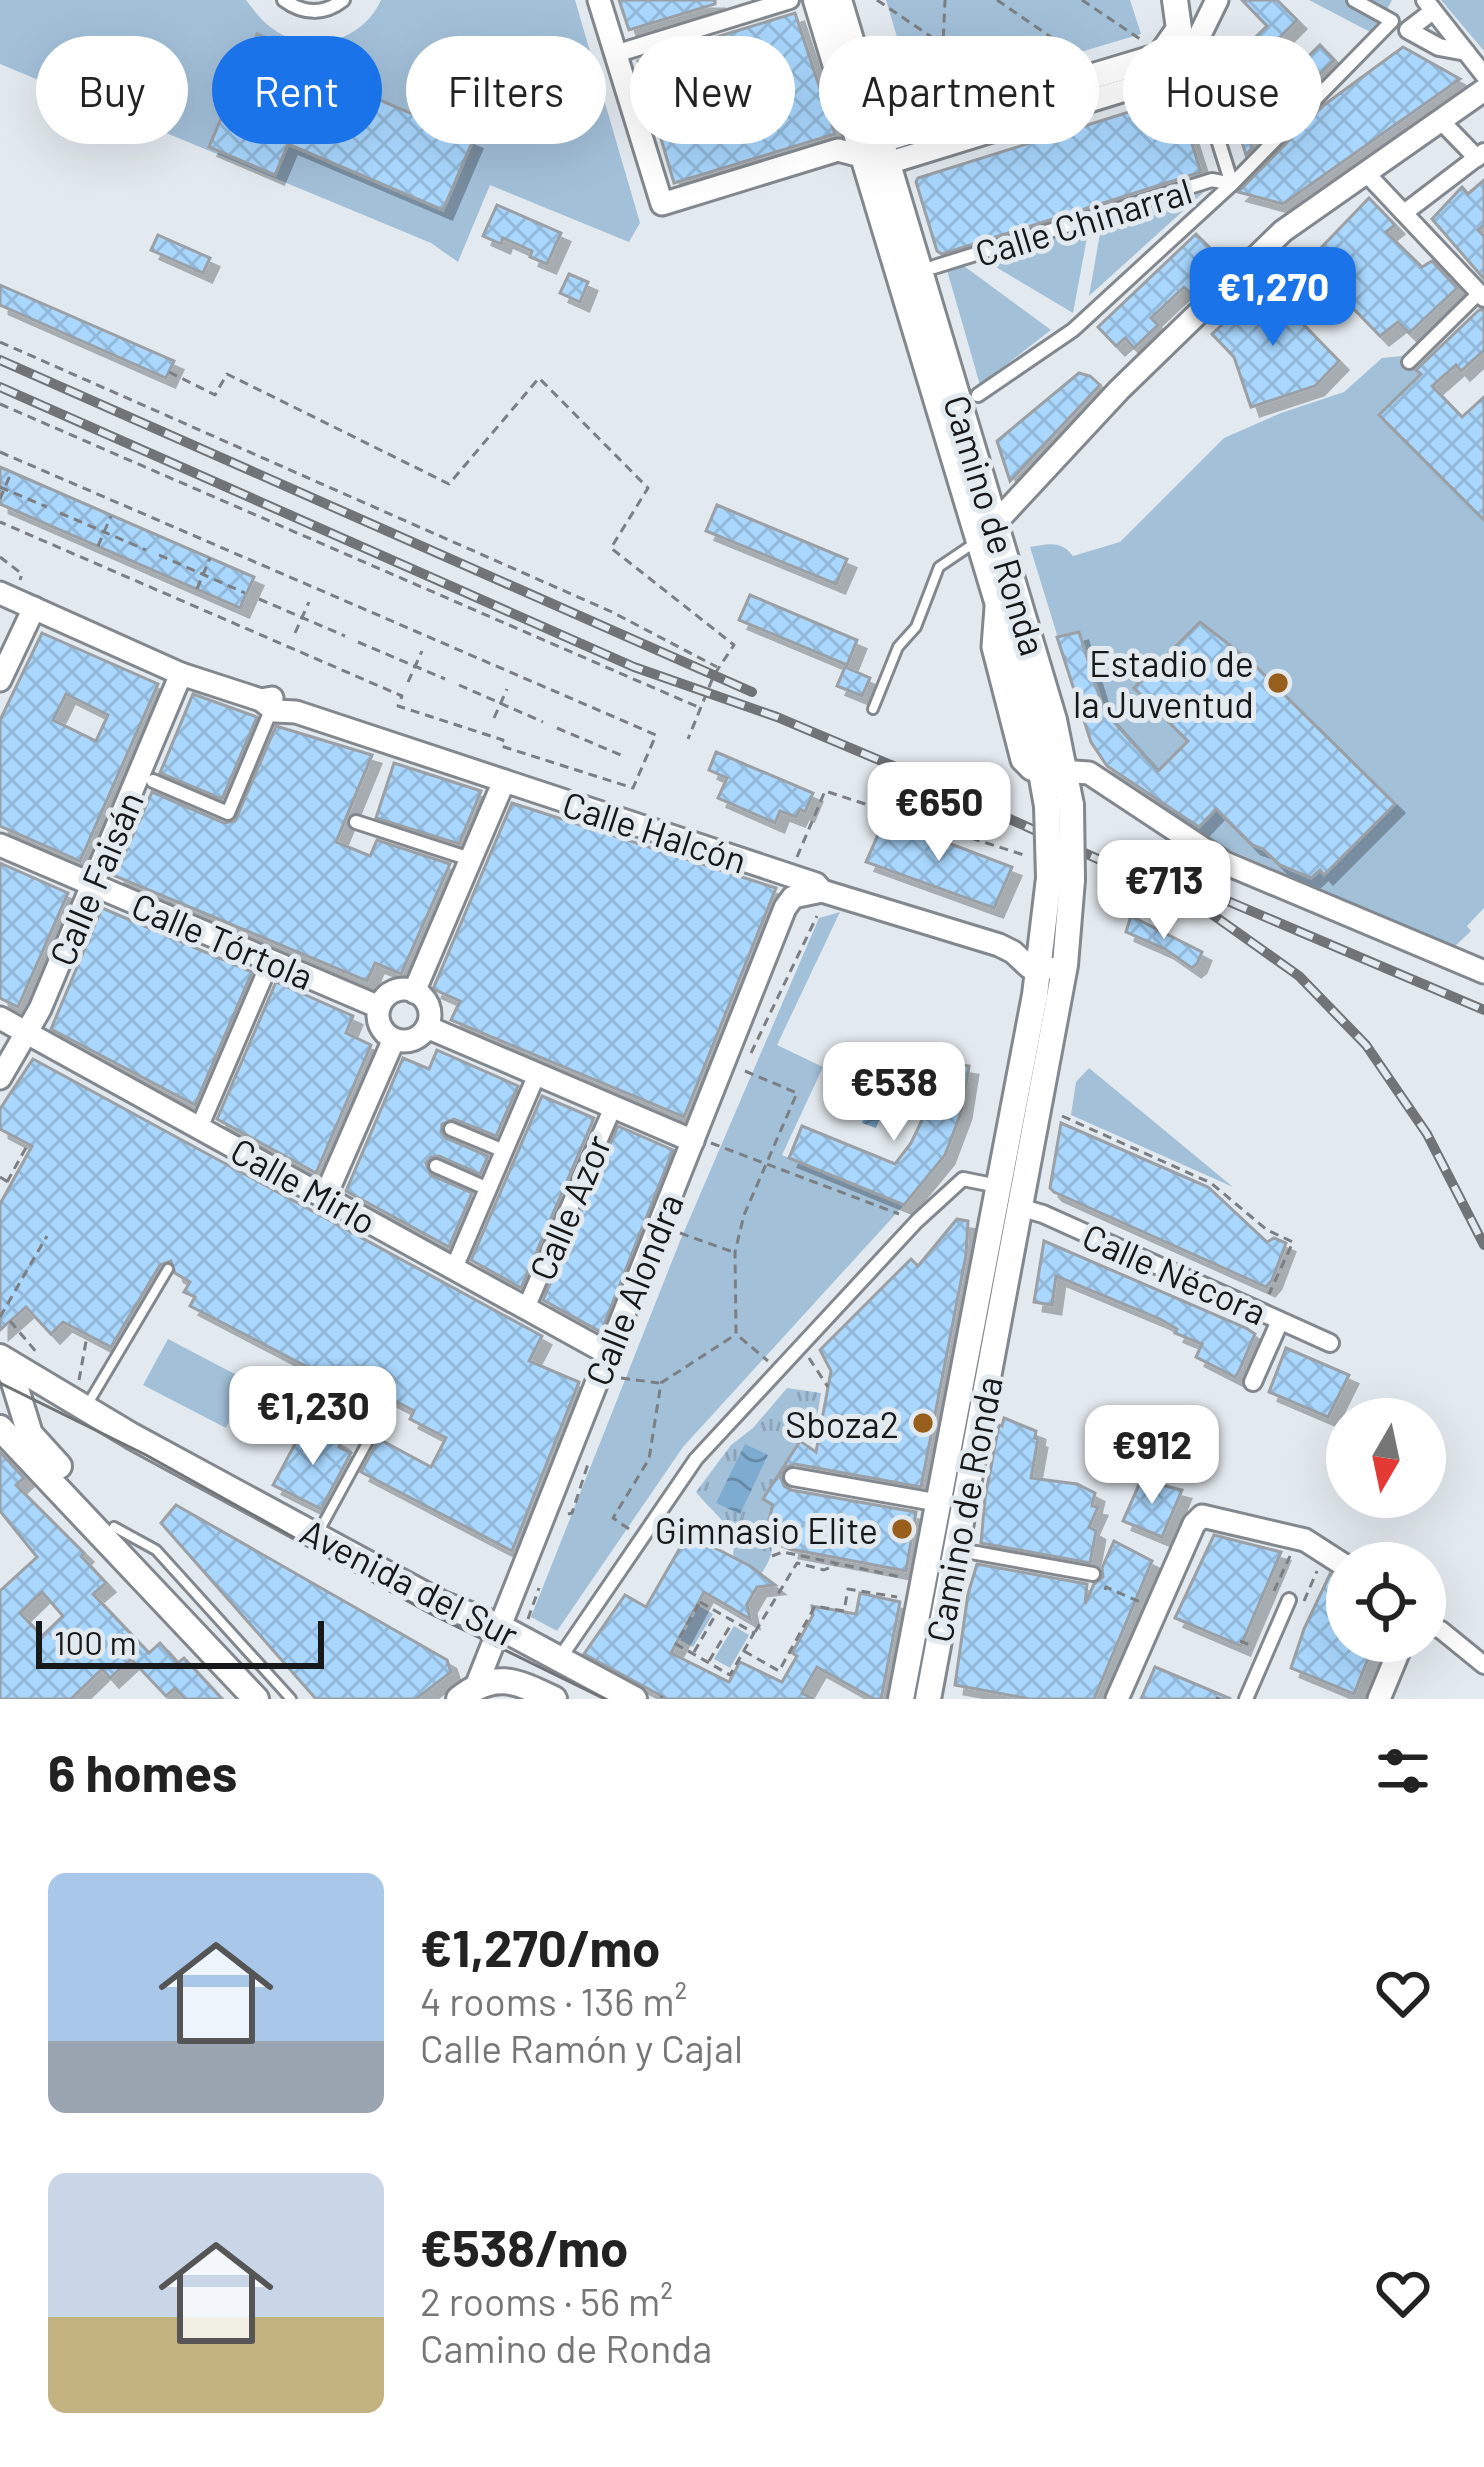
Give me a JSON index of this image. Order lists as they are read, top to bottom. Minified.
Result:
{"streets":{"main road":["Camino de Ronda","Avenida del Sur"],"street":["Calle Chinarral","Calle Halcón","Calle Faisán","Calle Tórtola","Calle Mirlo","Calle Azor","Calle Nécora","Calle Alondra"]},"crossings":[["Camino de Ronda","Calle Halcón"],["Camino de Ronda","Calle Nécora"],["Calle Halcón","Calle Faisán"],["Calle Faisán","Calle Tórtola"],["Calle Faisán","Calle Mirlo"],["Calle Mirlo","Calle Azor"],["Calle Mirlo","Calle Alondra"],["Calle Alondra","Avenida del Sur"]],"places":["Estadio de la Juventud","Sboza2","Gimnasio Elite"],"scale_bar":"100 m","north":"bottom","page":{"chip":["Buy","Rent","Filters","New","Apartment","House"],"price":["€1,270","€650","€713","€538","€1,230","€912"],"scale":"100 m","heading":"6 homes","list":[{"name":"€1,270/mo","note":"4 rooms · 136 m² · Calle Ramón y Cajal"},{"name":"€538/mo","note":"2 rooms · 56 m² · Camino de Ronda"}]}}
